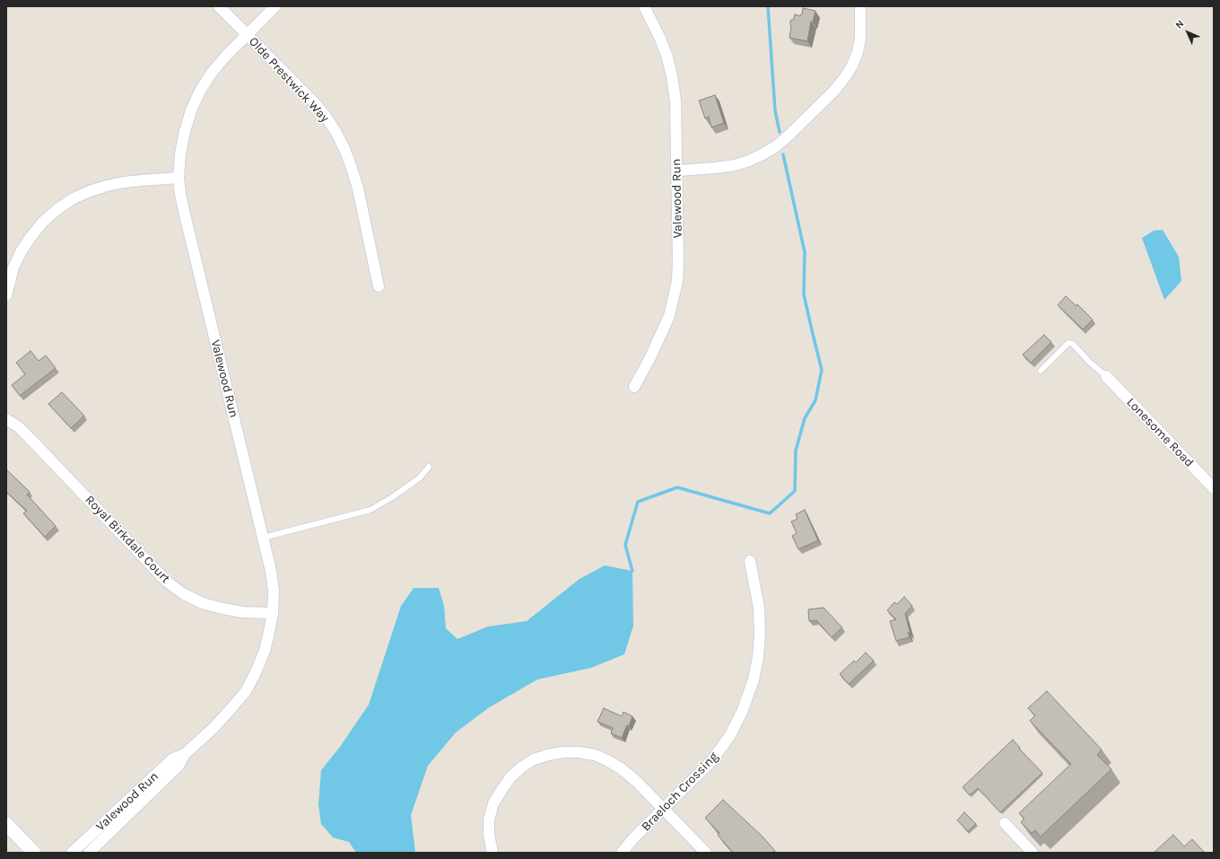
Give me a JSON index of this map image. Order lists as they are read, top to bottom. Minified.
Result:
{"streets":{"street":["Olde Prestwick Way","Valewood Run","Lonesome Road","Royal Birkdale Court","Braeloch Crossing"]},"crossings":[["Olde Prestwick Way","Valewood Run"],["Valewood Run","Royal Birkdale Court"]],"north":"top left"}
